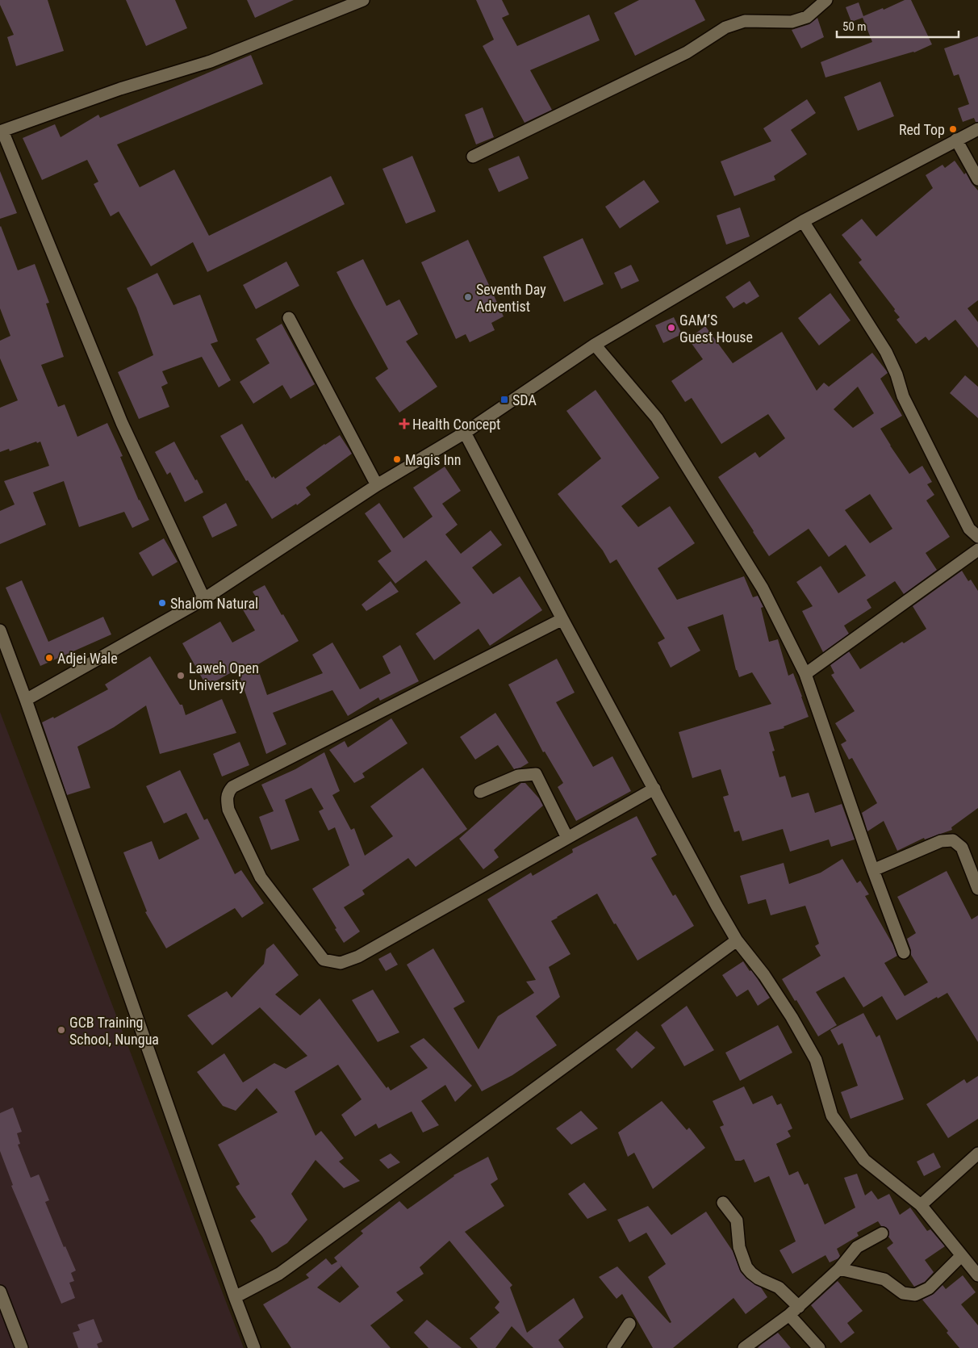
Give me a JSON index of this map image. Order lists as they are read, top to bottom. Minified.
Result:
{"places":{"other":["Red Top","Seventh Day Adventist","GAM’S Guest House","Magis Inn","Shalom Natural","Adjei Wale","Laweh Open University","GCB Training School, Nungua"],"transit":["SDA"],"health":["Health Concept"]},"scale_bar":"50 m"}
